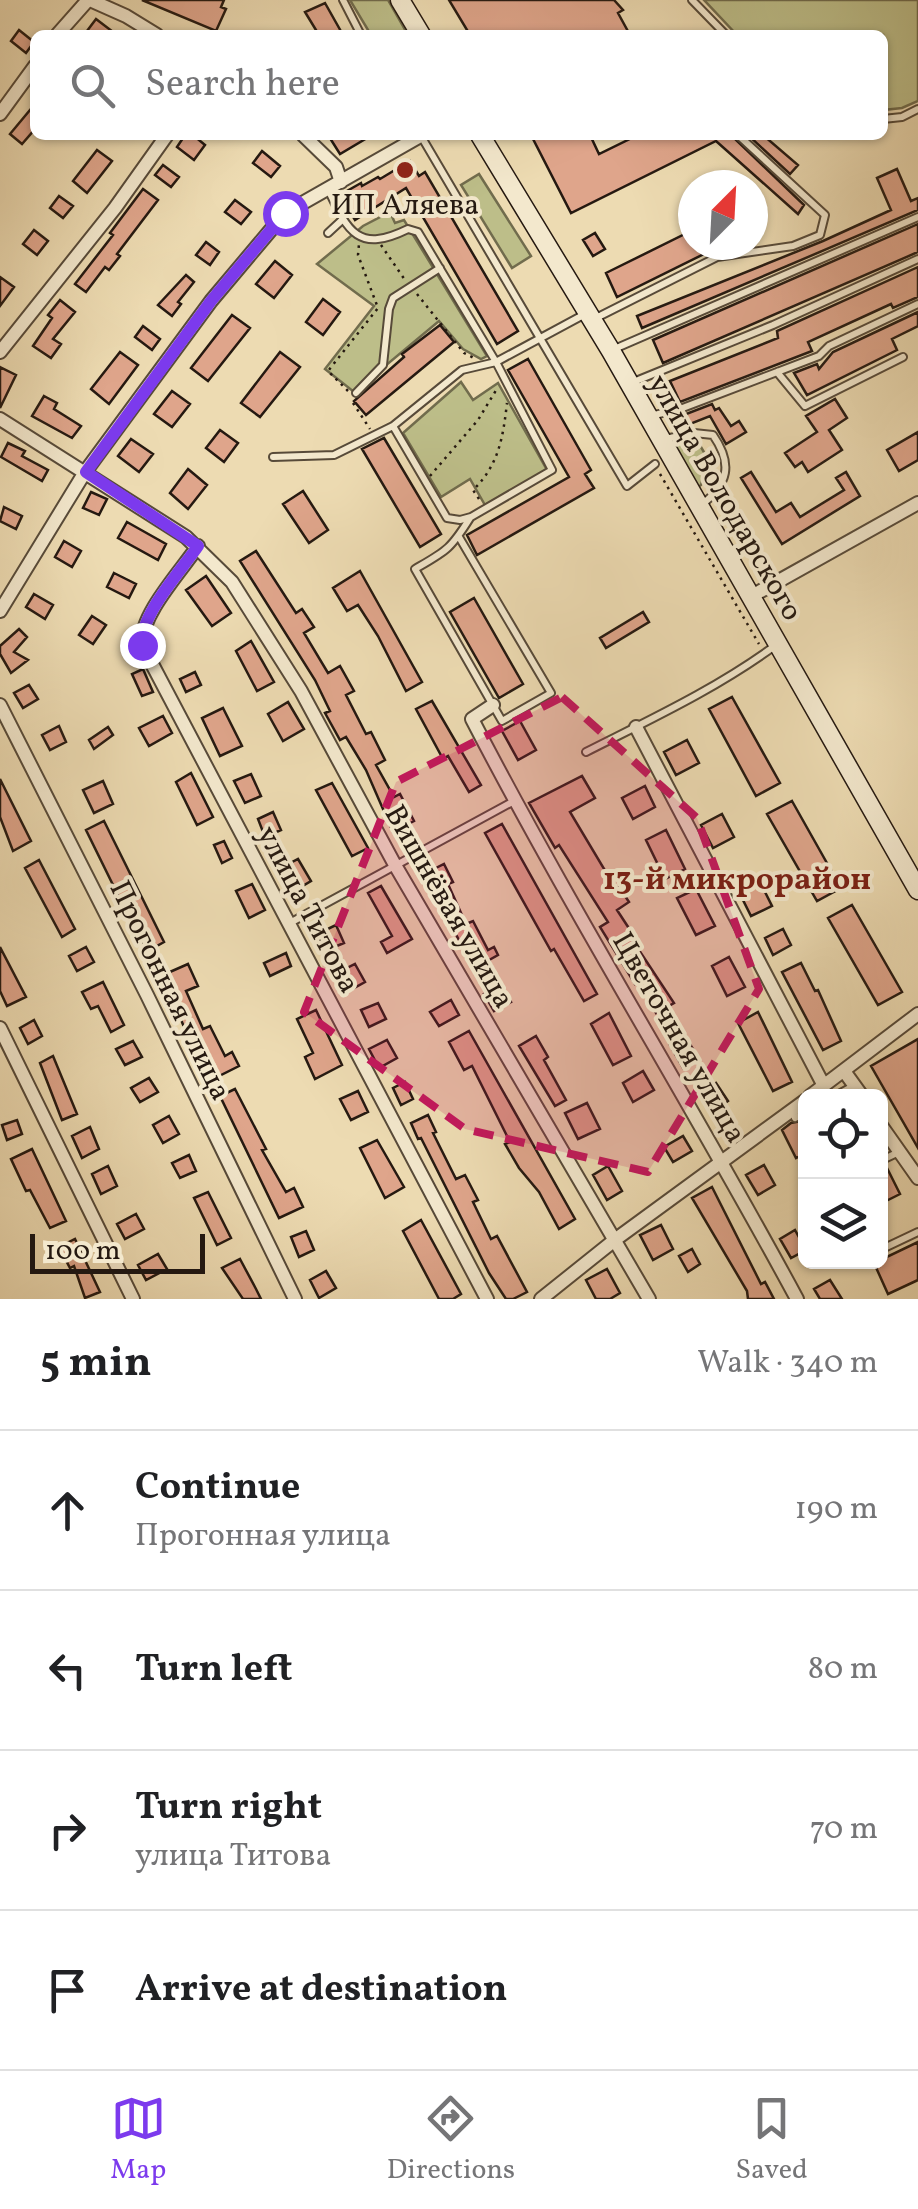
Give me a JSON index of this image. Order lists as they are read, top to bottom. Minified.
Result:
{"streets":{"main road":["улица Володарского"],"street":["Вишнёвая улица","улица Титова","Прогонная улица","Цветочная улица"]},"crossings":[["Вишнёвая улица","улица Титова"]],"districts":["13-й микрорайон"],"places":["ИП Аляева"],"scale_bar":"100 m","north":"top right","page":{"search":"Search here","scale":"100 m","heading":["5 min","Walk · 340 m"],"list":[["Continue","Прогонная улица","190 m"],["Turn left","80 m"],["Turn right","улица Титова","70 m"],"Arrive at destination"],"nav":["Map","Directions","Saved"]}}
